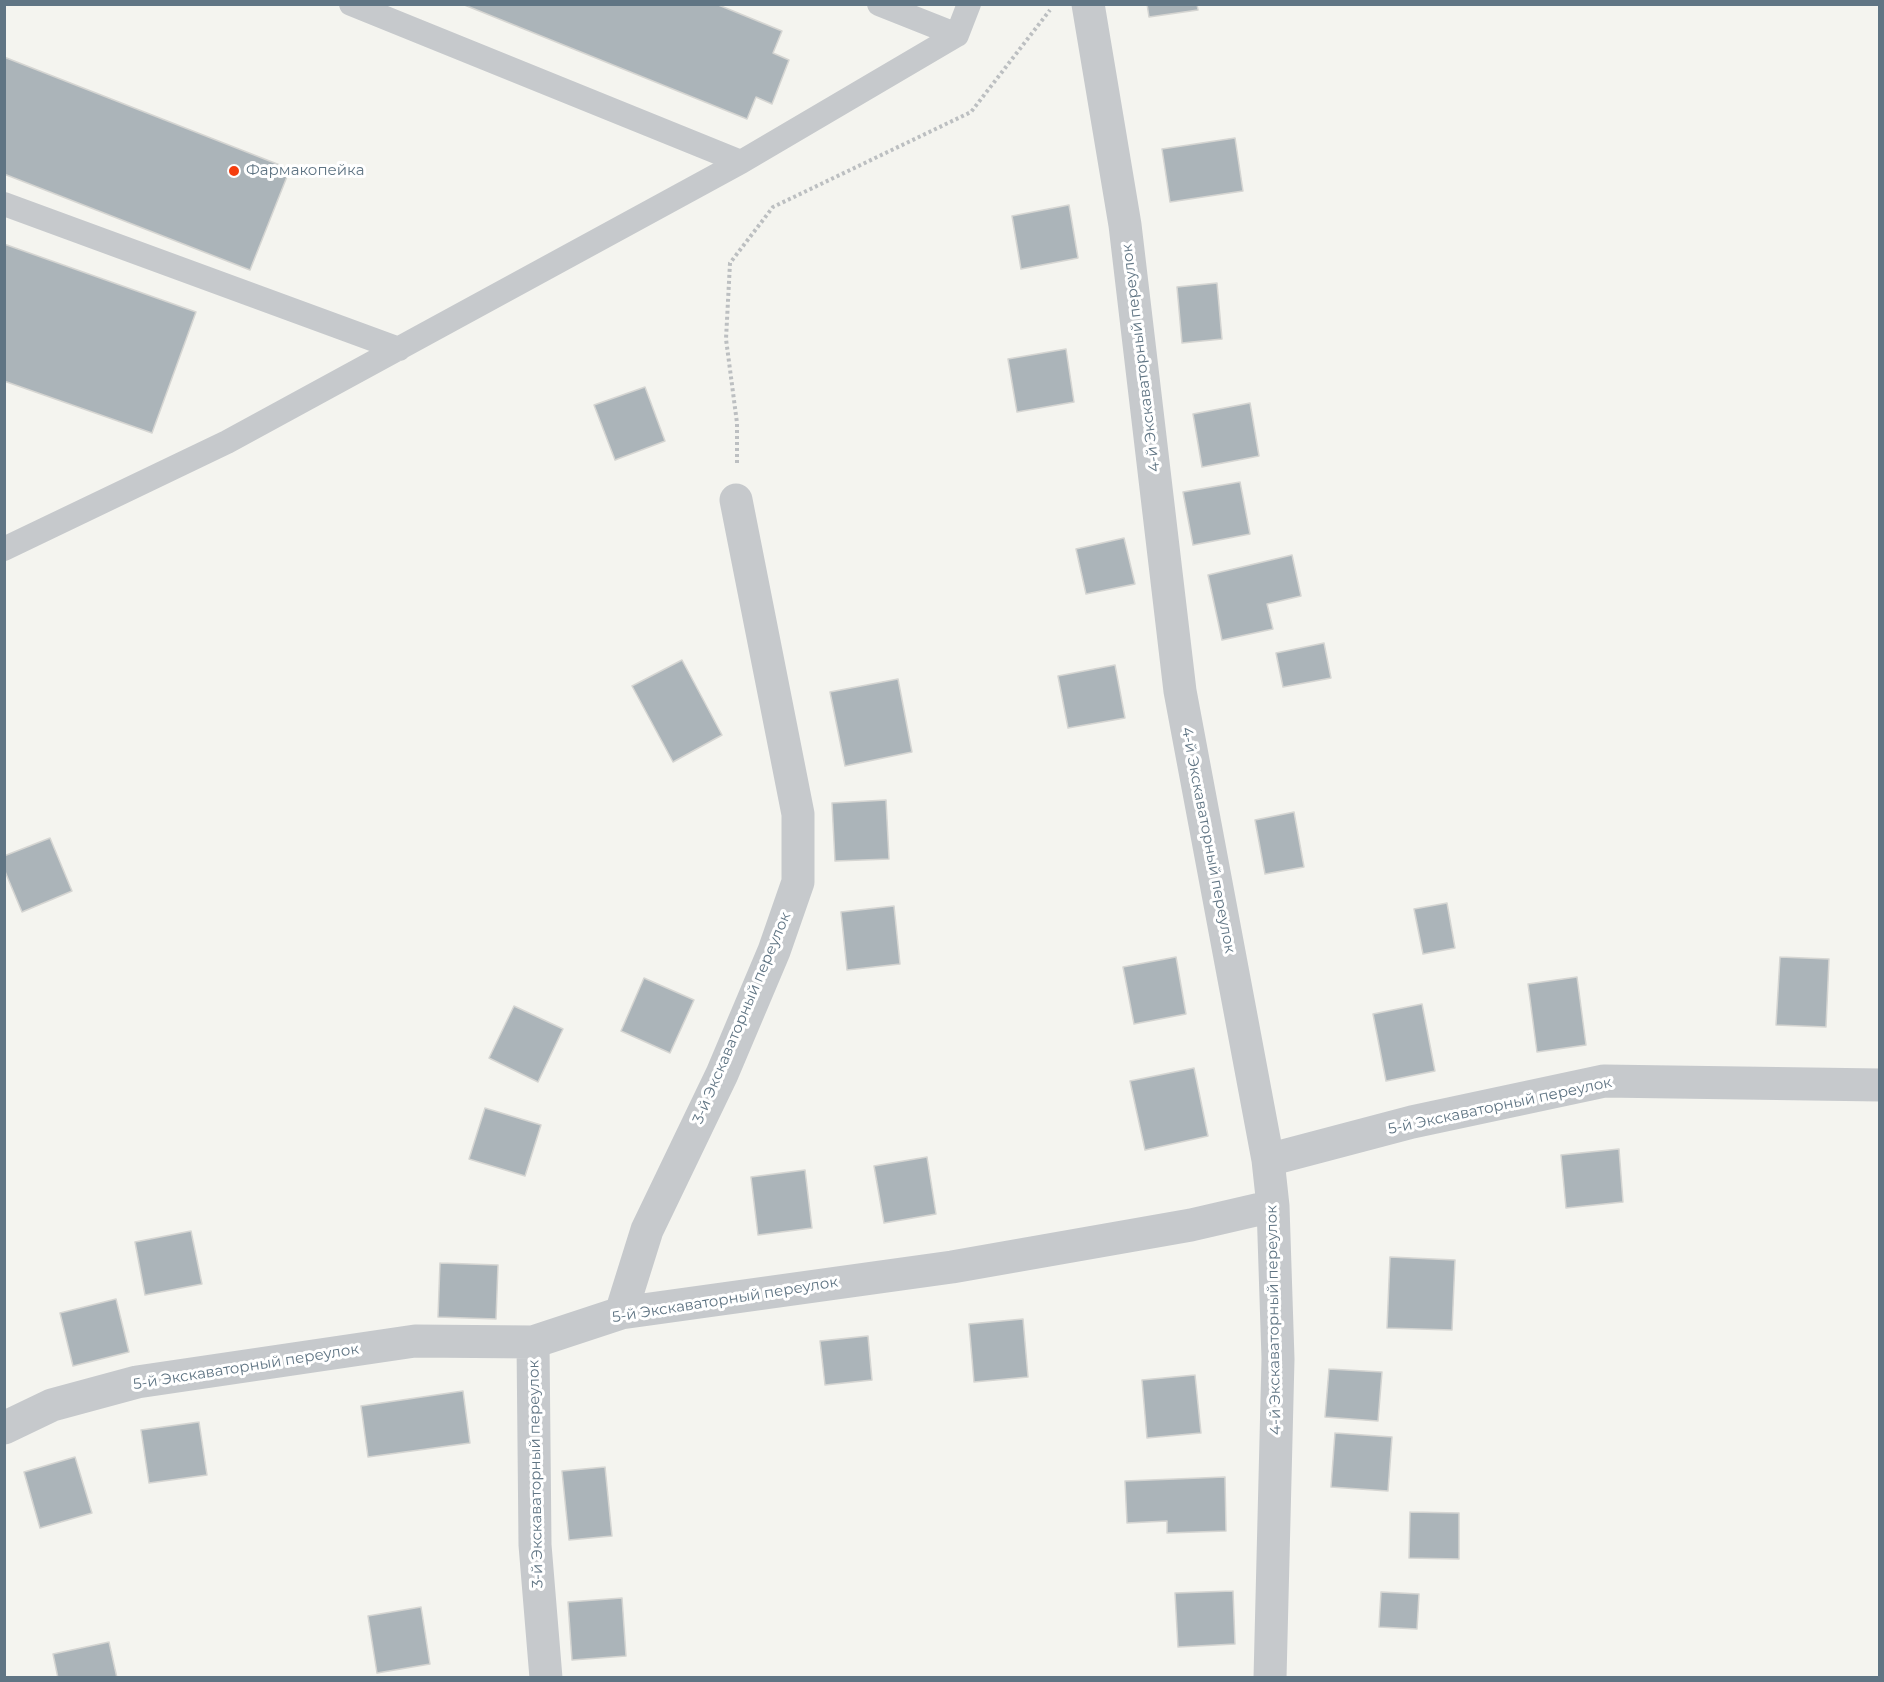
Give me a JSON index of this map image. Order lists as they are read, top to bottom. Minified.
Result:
{"streets":{"street":["4-й Экскаваторный переулок","3-й Экскаваторный переулок","5-й Экскаваторный переулок"]},"crossings":[["4-й Экскаваторный переулок","5-й Экскаваторный переулок"],["3-й Экскаваторный переулок","5-й Экскаваторный переулок"]],"places":["Фармакопейка"]}
